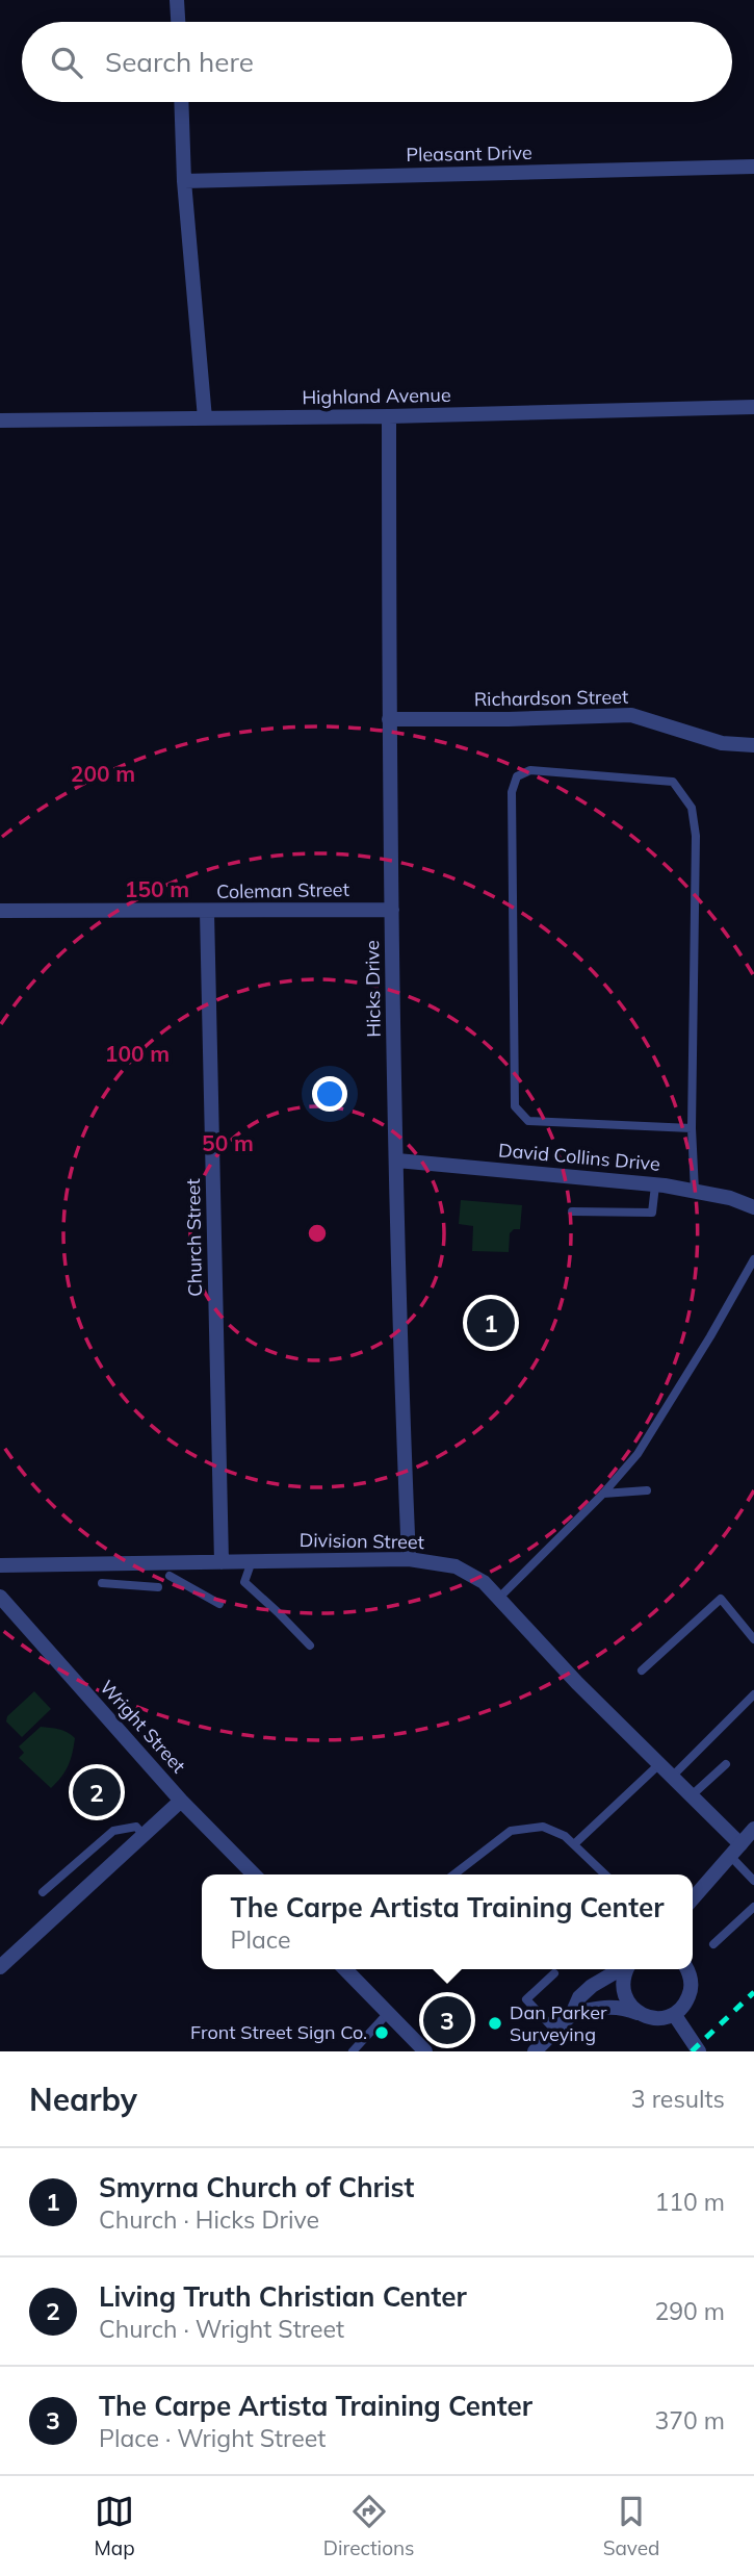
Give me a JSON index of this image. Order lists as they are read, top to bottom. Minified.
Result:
{"streets":{"street":["Pleasant Drive","Highland Avenue","Richardson Street","Coleman Street","Hicks Drive","David Collins Drive","Church Street","Division Street","Wright Street"]},"crossings":[["Highland Avenue","Hicks Drive"],["Richardson Street","Hicks Drive"],["Coleman Street","Hicks Drive"],["Coleman Street","Church Street"],["Hicks Drive","David Collins Drive"],["Hicks Drive","Division Street"],["Church Street","Division Street"]],"places":["Dan Parker Surveying","Front Street Sign Co."],"page":{"search":"Search here","pins":["1","2","3"],"popup":["The Carpe Artista Training Center","Place"],"heading":["Nearby","3 results"],"list":[{"mark":"1","name":"Smyrna Church of Christ","note":"Church · Hicks Drive","value":"110 m"},{"mark":"2","name":"Living Truth Christian Center","note":"Church · Wright Street","value":"290 m"},{"mark":"3","name":"The Carpe Artista Training Center","note":"Place · Wright Street","value":"370 m"}],"nav":["Map","Directions","Saved"]},"rings":["200 m","150 m","100 m","50 m"]}
